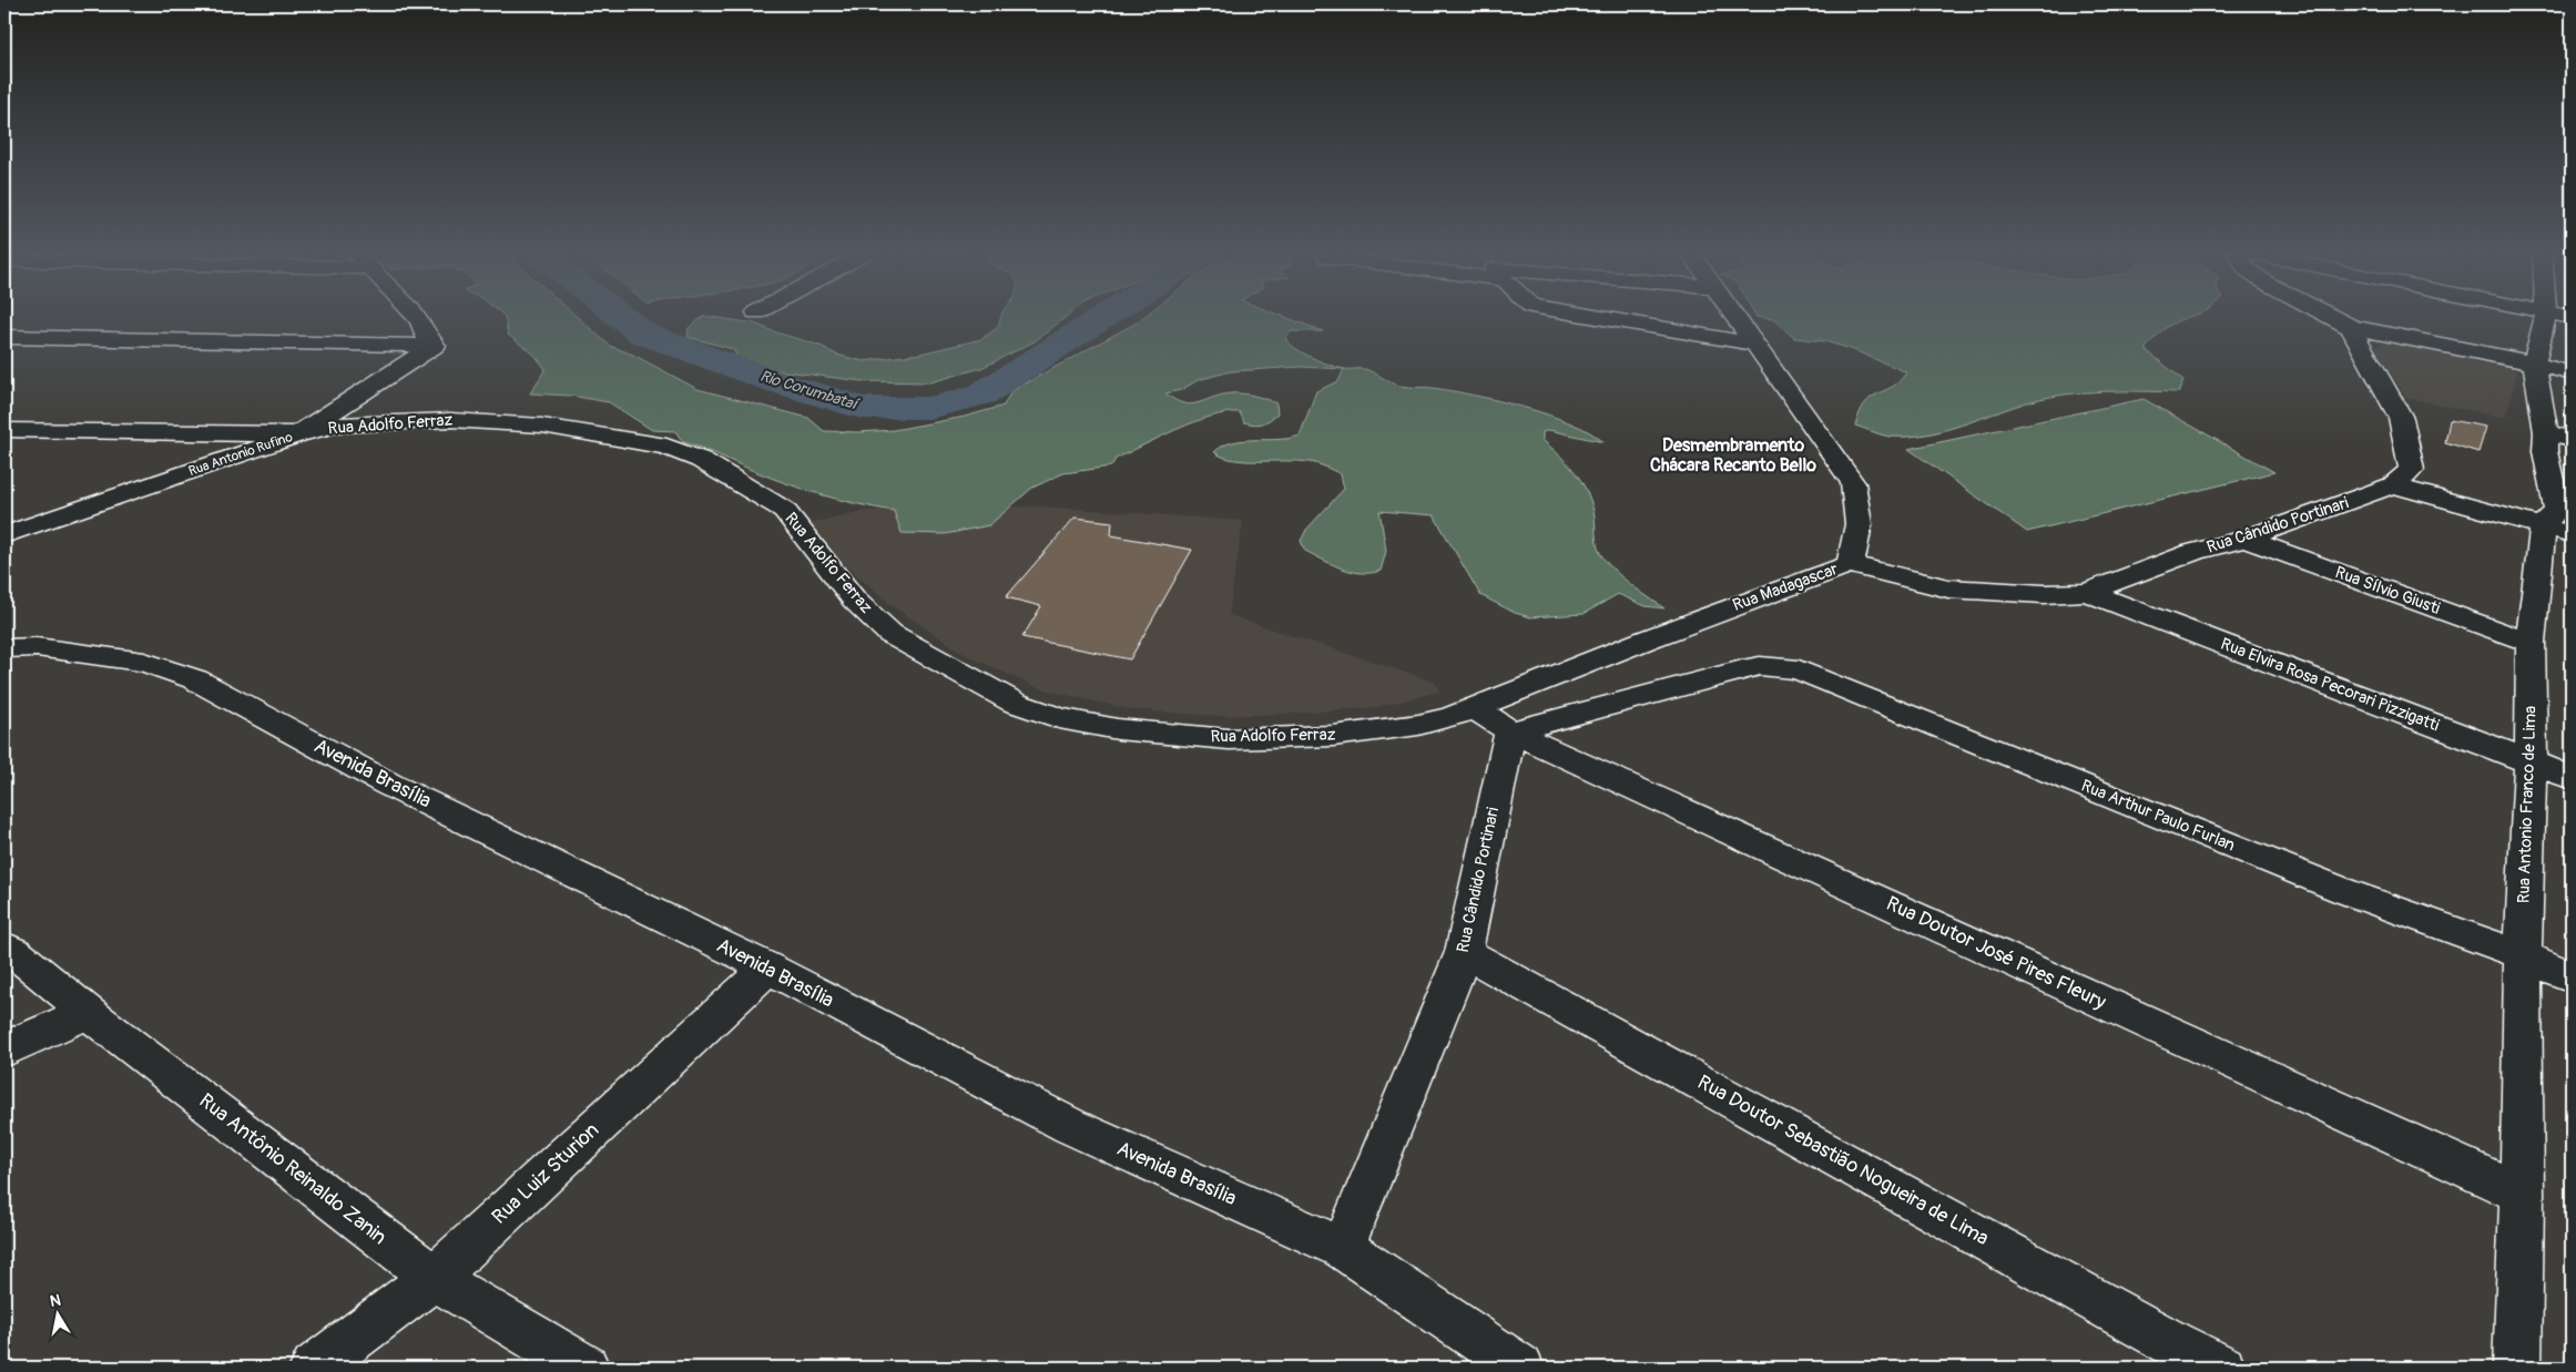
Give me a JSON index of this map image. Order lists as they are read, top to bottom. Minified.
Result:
{"streets":{"street":["Rua Adolfo Ferraz","Rua Antonio Rufino","Rua Cândido Portinari","Rua Madagascar","Rua Sílvio Giusti","Rua Elvira Rosa Pecorari Pizzigatti","Avenida Brasília","Rua Antonio Franco de Lima","Rua Arthur Paulo Furlan","Rua Doutor José Pires Fleury","Rua Doutor Sebastião Nogueira de Lima","Rua Antônio Reinaldo Zanin","Rua Luiz Sturion"]},"crossings":[["Rua Adolfo Ferraz","Rua Antonio Rufino"],["Rua Adolfo Ferraz","Rua Madagascar"],["Rua Adolfo Ferraz","Rua Doutor José Pires Fleury"],["Rua Cândido Portinari","Rua Madagascar"],["Rua Cândido Portinari","Rua Sílvio Giusti"],["Rua Cândido Portinari","Rua Elvira Rosa Pecorari Pizzigatti"],["Rua Cândido Portinari","Avenida Brasília"],["Rua Cândido Portinari","Rua Arthur Paulo Furlan"],["Rua Cândido Portinari","Rua Doutor José Pires Fleury"],["Rua Cândido Portinari","Rua Doutor Sebastião Nogueira de Lima"],["Rua Madagascar","Rua Doutor José Pires Fleury"],["Rua Sílvio Giusti","Rua Antonio Franco de Lima"],["Rua Elvira Rosa Pecorari Pizzigatti","Rua Antonio Franco de Lima"],["Avenida Brasília","Rua Luiz Sturion"],["Rua Antonio Franco de Lima","Rua Arthur Paulo Furlan"],["Rua Antonio Franco de Lima","Rua Doutor José Pires Fleury"],["Rua Arthur Paulo Furlan","Rua Doutor José Pires Fleury"],["Rua Antônio Reinaldo Zanin","Rua Luiz Sturion"]],"districts":["Desmembramento Chácara Recanto Bello"],"water":["Rio Corumbataí"],"north":"top"}
